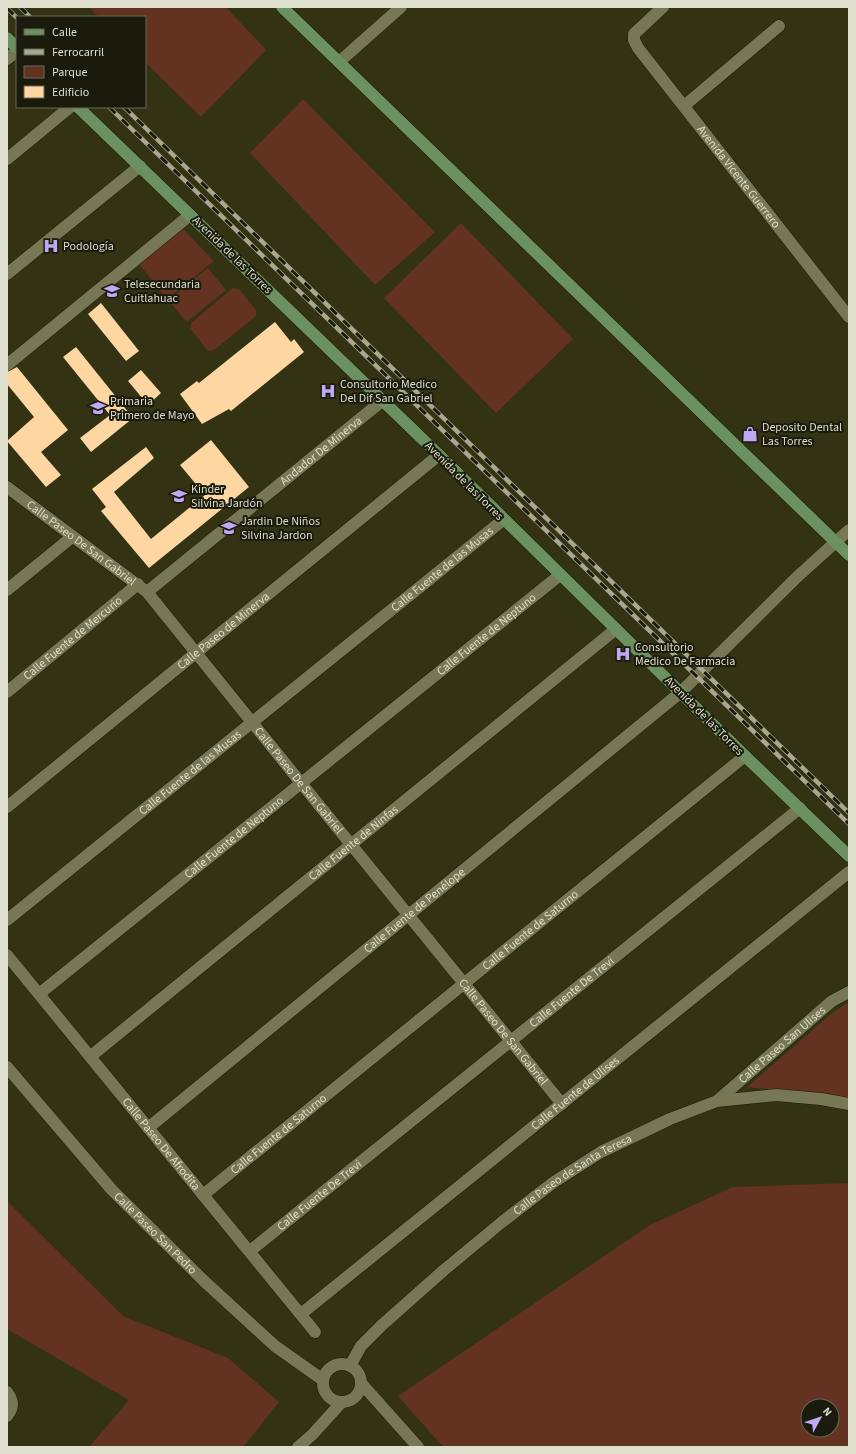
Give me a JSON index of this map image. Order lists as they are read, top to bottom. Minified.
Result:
{"streets":{"main road":["Avenida de las Torres"],"street":["Avenida Vicente Guerrero","Andador De Minerva","Calle Paseo De San Gabriel","Calle Fuente de las Musas","Calle Paseo de Minerva","Calle Fuente de Neptuno","Calle Fuente de Mercurio","Calle Fuente de Ninfas","Calle Fuente de Penélope","Calle Fuente de Saturno","Calle Fuente De Trevi","Calle Paseo San Ulises","Calle Fuente de Ulises","Calle Paseo De Afrodita","Calle Paseo de Santa Teresa","Calle Paseo San Pedro"]},"crossings":[["Avenida de las Torres","Andador De Minerva"],["Avenida de las Torres","Calle Fuente de las Musas"],["Avenida de las Torres","Calle Paseo de Minerva"],["Avenida de las Torres","Calle Fuente de Neptuno"],["Avenida de las Torres","Calle Fuente de Ninfas"],["Avenida de las Torres","Calle Fuente de Penélope"],["Avenida de las Torres","Calle Fuente de Saturno"],["Avenida de las Torres","Calle Fuente De Trevi"],["Andador De Minerva","Calle Paseo De San Gabriel"],["Andador De Minerva","Calle Fuente de Mercurio"],["Calle Paseo De San Gabriel","Calle Fuente de las Musas"],["Calle Paseo De San Gabriel","Calle Paseo de Minerva"],["Calle Paseo De San Gabriel","Calle Fuente de Neptuno"],["Calle Paseo De San Gabriel","Calle Fuente de Mercurio"],["Calle Paseo De San Gabriel","Calle Fuente de Ninfas"],["Calle Paseo De San Gabriel","Calle Fuente de Penélope"],["Calle Paseo De San Gabriel","Calle Fuente de Saturno"],["Calle Paseo De San Gabriel","Calle Fuente De Trevi"],["Calle Paseo De San Gabriel","Calle Fuente de Ulises"],["Calle Fuente de Neptuno","Calle Paseo De Afrodita"],["Calle Fuente de Ninfas","Calle Paseo De Afrodita"],["Calle Fuente de Penélope","Calle Paseo De Afrodita"],["Calle Fuente de Saturno","Calle Paseo De Afrodita"],["Calle Fuente De Trevi","Calle Paseo De Afrodita"],["Calle Paseo San Ulises","Calle Paseo de Santa Teresa"],["Calle Fuente de Ulises","Calle Paseo De Afrodita"],["Calle Paseo de Santa Teresa","Calle Paseo San Pedro"]],"places":{"hospital":["Podología","Consultorio Medico Del Dif San Gabriel","Consultorio Medico De Farmacia"],"school or university":["Telesecundaria Cuitlahuac","Primaria Primero de Mayo","Kinder Silvina Jardón","Jardin De Niños Silvina Jardon"],"shop":["Deposito Dental Las Torres"]},"legend":["Calle","Ferrocarril","Parque","Edificio"],"north":"top right"}
